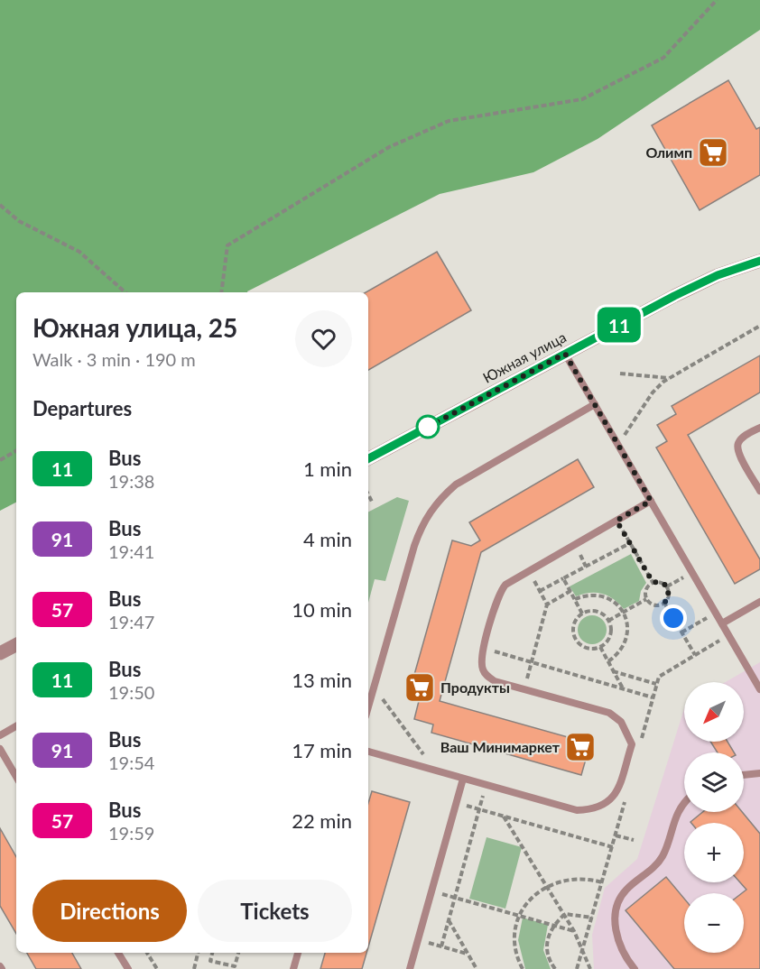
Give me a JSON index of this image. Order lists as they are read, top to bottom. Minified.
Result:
{"streets":{"street":["Южная улица"]},"places":{"supermarket":["Олимп","Продукты","Ваш Минимаркет"]},"lines":["bus line 11"],"north":"bottom left","page":{"on_map":"11","heading":[["Южная улица, 25","Walk · 3 min · 190 m"],"Departures"],"list":[{"mark":"11","name":"Bus","note":"19:38","value":"1 min"},{"mark":"91","name":"Bus","note":"19:41","value":"4 min"},{"mark":"57","name":"Bus","note":"19:47","value":"10 min"},{"mark":"11","name":"Bus","note":"19:50","value":"13 min"},{"mark":"91","name":"Bus","note":"19:54","value":"17 min"},{"mark":"57","name":"Bus","note":"19:59","value":"22 min"}],"map_buttons":["+","−"],"buttons":["Directions","Tickets"]}}
